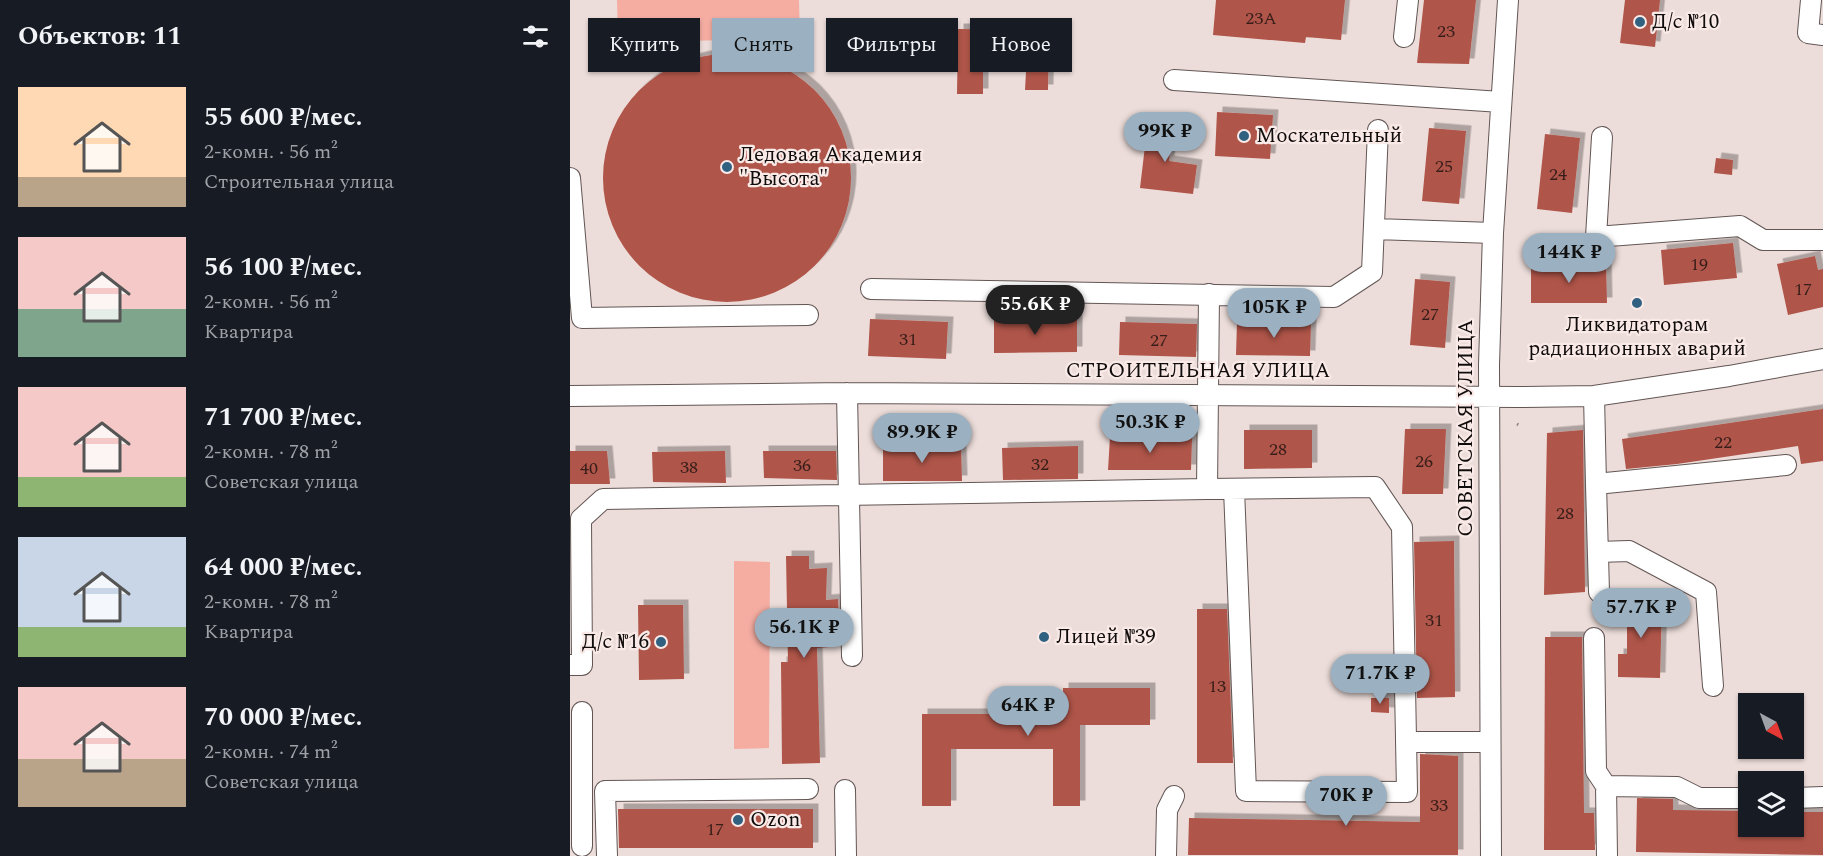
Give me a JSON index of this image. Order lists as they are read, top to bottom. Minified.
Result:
{"streets":{"street":["СТРОИТЕЛЬНАЯ УЛИЦА","СОВЕТСКАЯ УЛИЦА"]},"crossings":[["СТРОИТЕЛЬНАЯ УЛИЦА","СОВЕТСКАЯ УЛИЦА"]],"places":["Д/с №10","Москательный","Ледовая Академия \"Высота\"","Ликвидаторам радиационных аварий","Лицей №39","Д/с №16","Ozon"],"house_numbers":["23А","23","25","24","19","17","27","31","27","22","28","26","32","36","38","40","28","31","13","33","17"],"north":"bottom right","page":{"heading":"Объектов: 11","chip":["Купить","Снять","Фильтры","Новое"],"list":[{"name":"55 600 ₽/мес.","note":"2-комн. · 56 m² · Строительная улица"},{"name":"56 100 ₽/мес.","note":"2-комн. · 56 m² · Квартира"},{"name":"71 700 ₽/мес.","note":"2-комн. · 78 m² · Советская улица"},{"name":"64 000 ₽/мес.","note":"2-комн. · 78 m² · Квартира"},{"name":"70 000 ₽/мес.","note":"2-комн. · 74 m² · Советская улица"}],"price":["99K ₽","144K ₽","55.6K ₽","105K ₽","50.3K ₽","89.9K ₽","57.7K ₽","56.1K ₽","71.7K ₽","64K ₽","70K ₽"]}}
